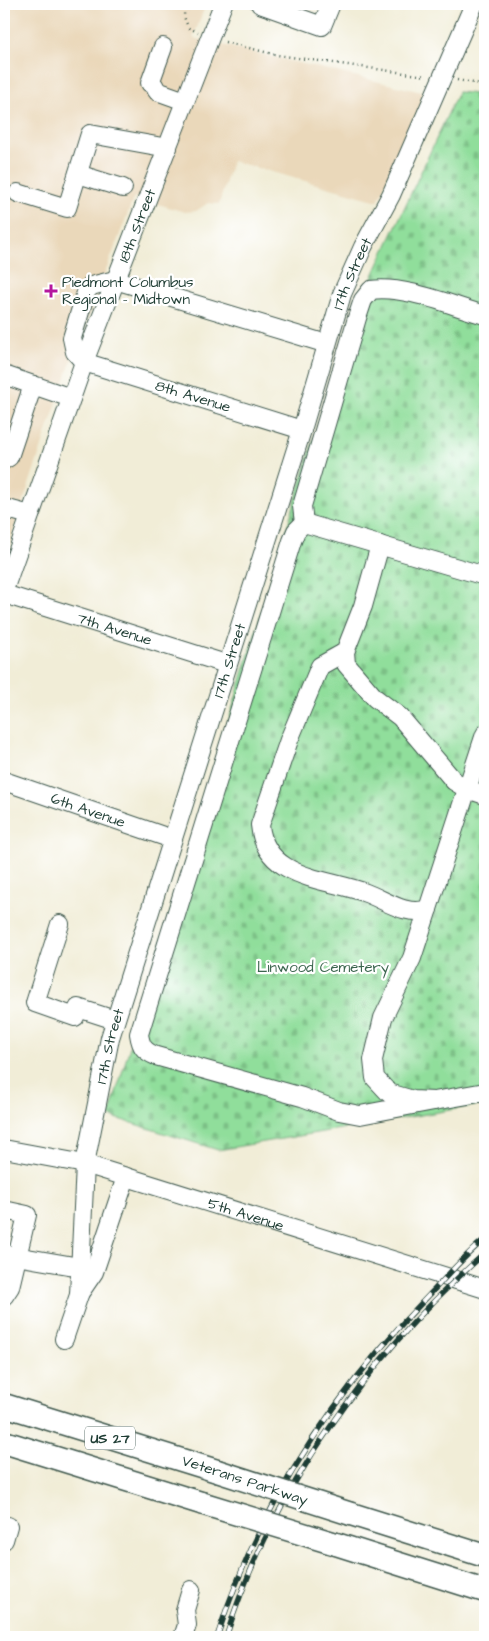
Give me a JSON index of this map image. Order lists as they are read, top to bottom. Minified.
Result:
{"streets":{"main road":["US 27","Veterans Parkway"],"street":["18th Street","17th Street","8th Avenue","7th Avenue","6th Avenue","5th Avenue"]},"crossings":[["18th Street","8th Avenue"],["17th Street","8th Avenue"],["17th Street","7th Avenue"],["17th Street","6th Avenue"],["17th Street","5th Avenue"]],"parks":["Linwood Cemetery"],"places":{"health":["Piedmont Columbus Regional - Midtown"]}}
